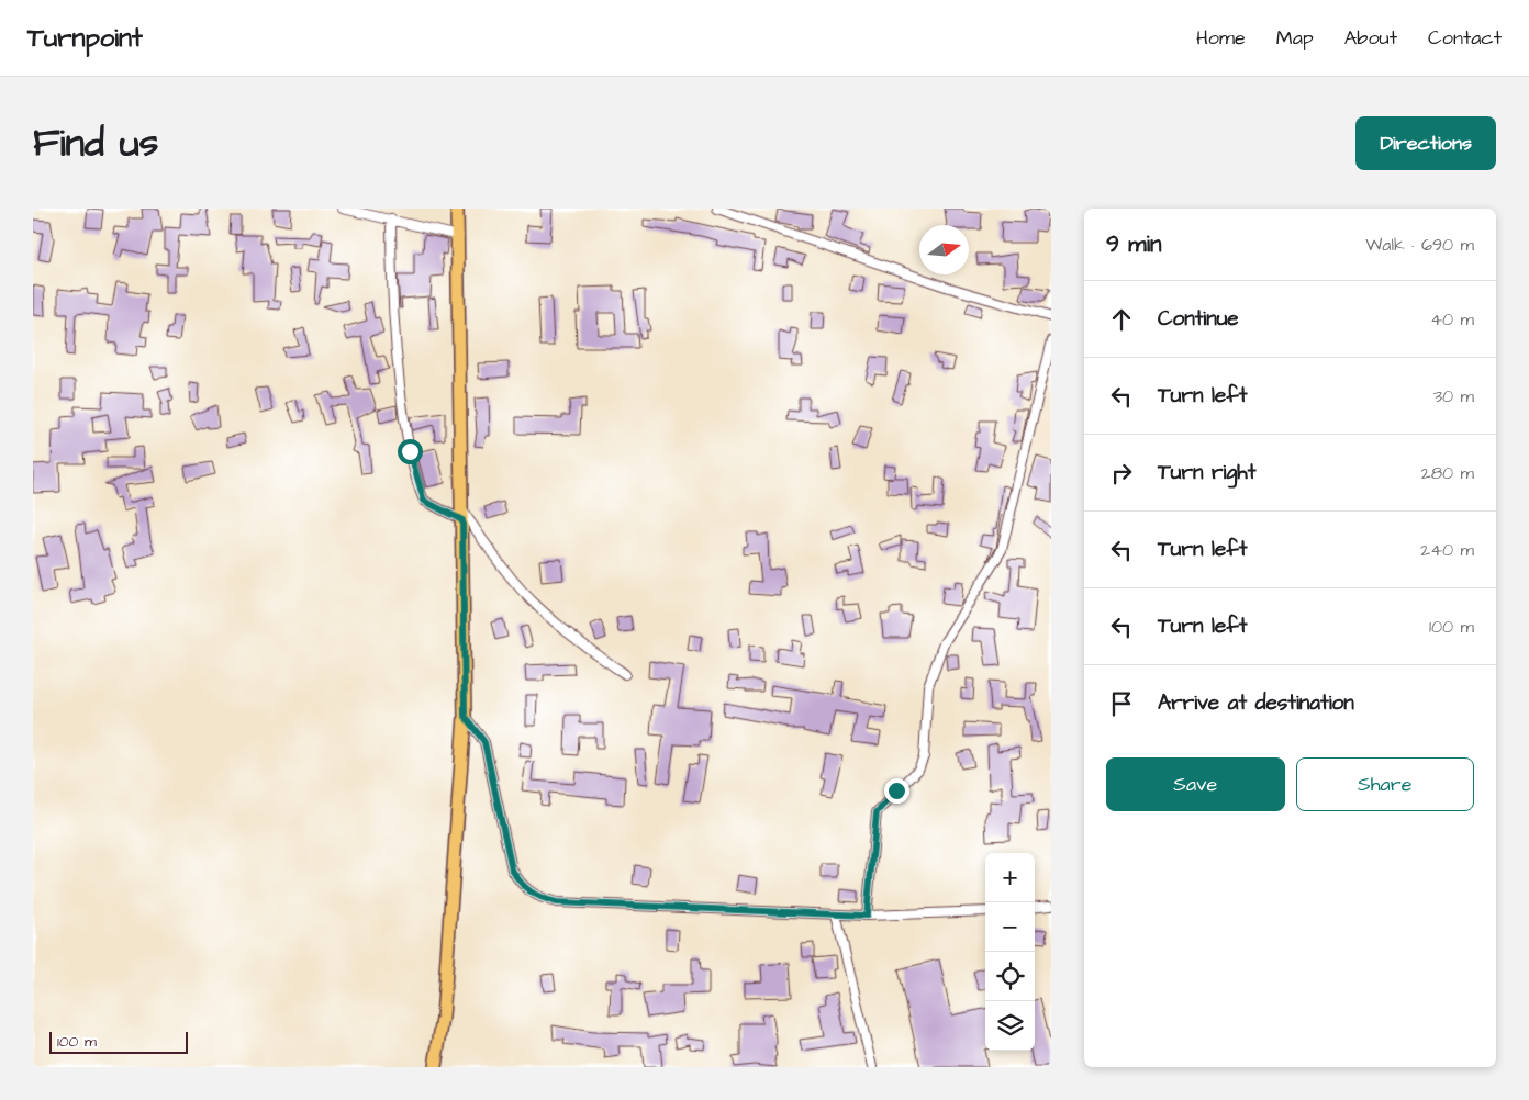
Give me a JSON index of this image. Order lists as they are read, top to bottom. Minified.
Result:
{"scale_bar":"100 m","north":"right","page":{"header":"Turnpoint","nav":["Home","Map","About","Contact"],"title":"Find us","buttons":["Directions",["Save","Share"]],"heading":["9 min","Walk · 690 m"],"list":[["Continue","40 m"],["Turn left","30 m"],["Turn right","280 m"],["Turn left","240 m"],["Turn left","100 m"],"Arrive at destination"],"map_buttons":["+","−"],"scale":"100 m"}}
